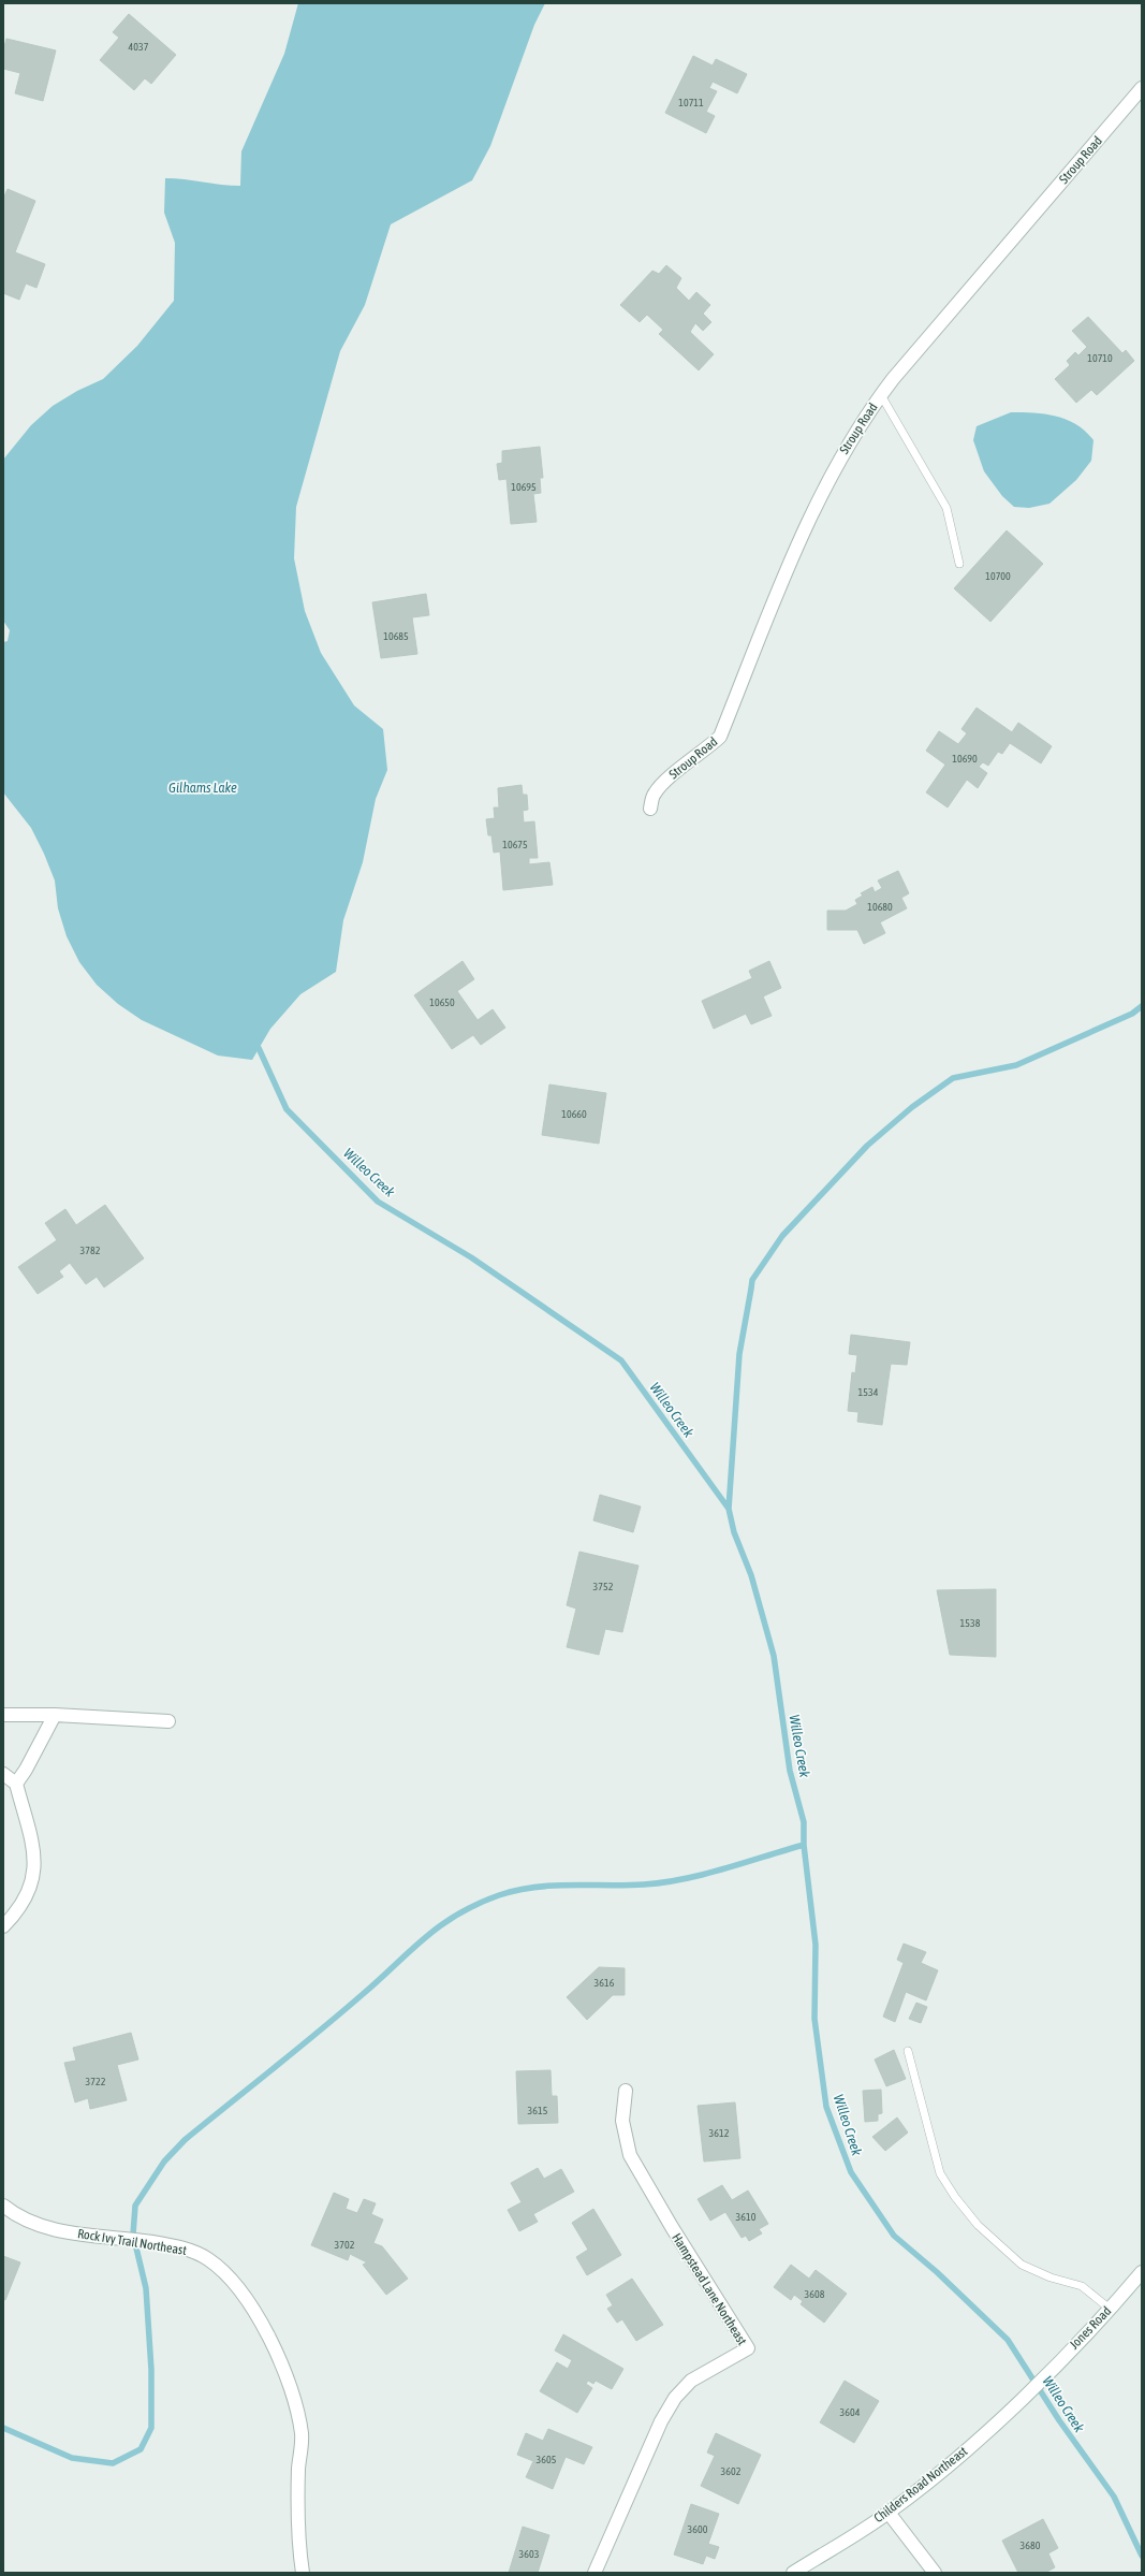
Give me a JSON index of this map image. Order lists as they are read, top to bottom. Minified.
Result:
{"streets":{"street":["Stroup Road","Rock Ivy Trail Northeast","Hampstead Lane Northeast","Jones Road","Childers Road Northeast"]},"crossings":[["Jones Road","Childers Road Northeast"]],"water":["Gilhams Lake","Willeo Creek"],"house_numbers":["4037","10711","10710","10695","10700","10685","10690","10675","10680","10650","10660","3782","1534","3752","1538","3616","3722","3615","3612","3610","3702","3608","3604","3605","3602","3600","3680","3603"]}
